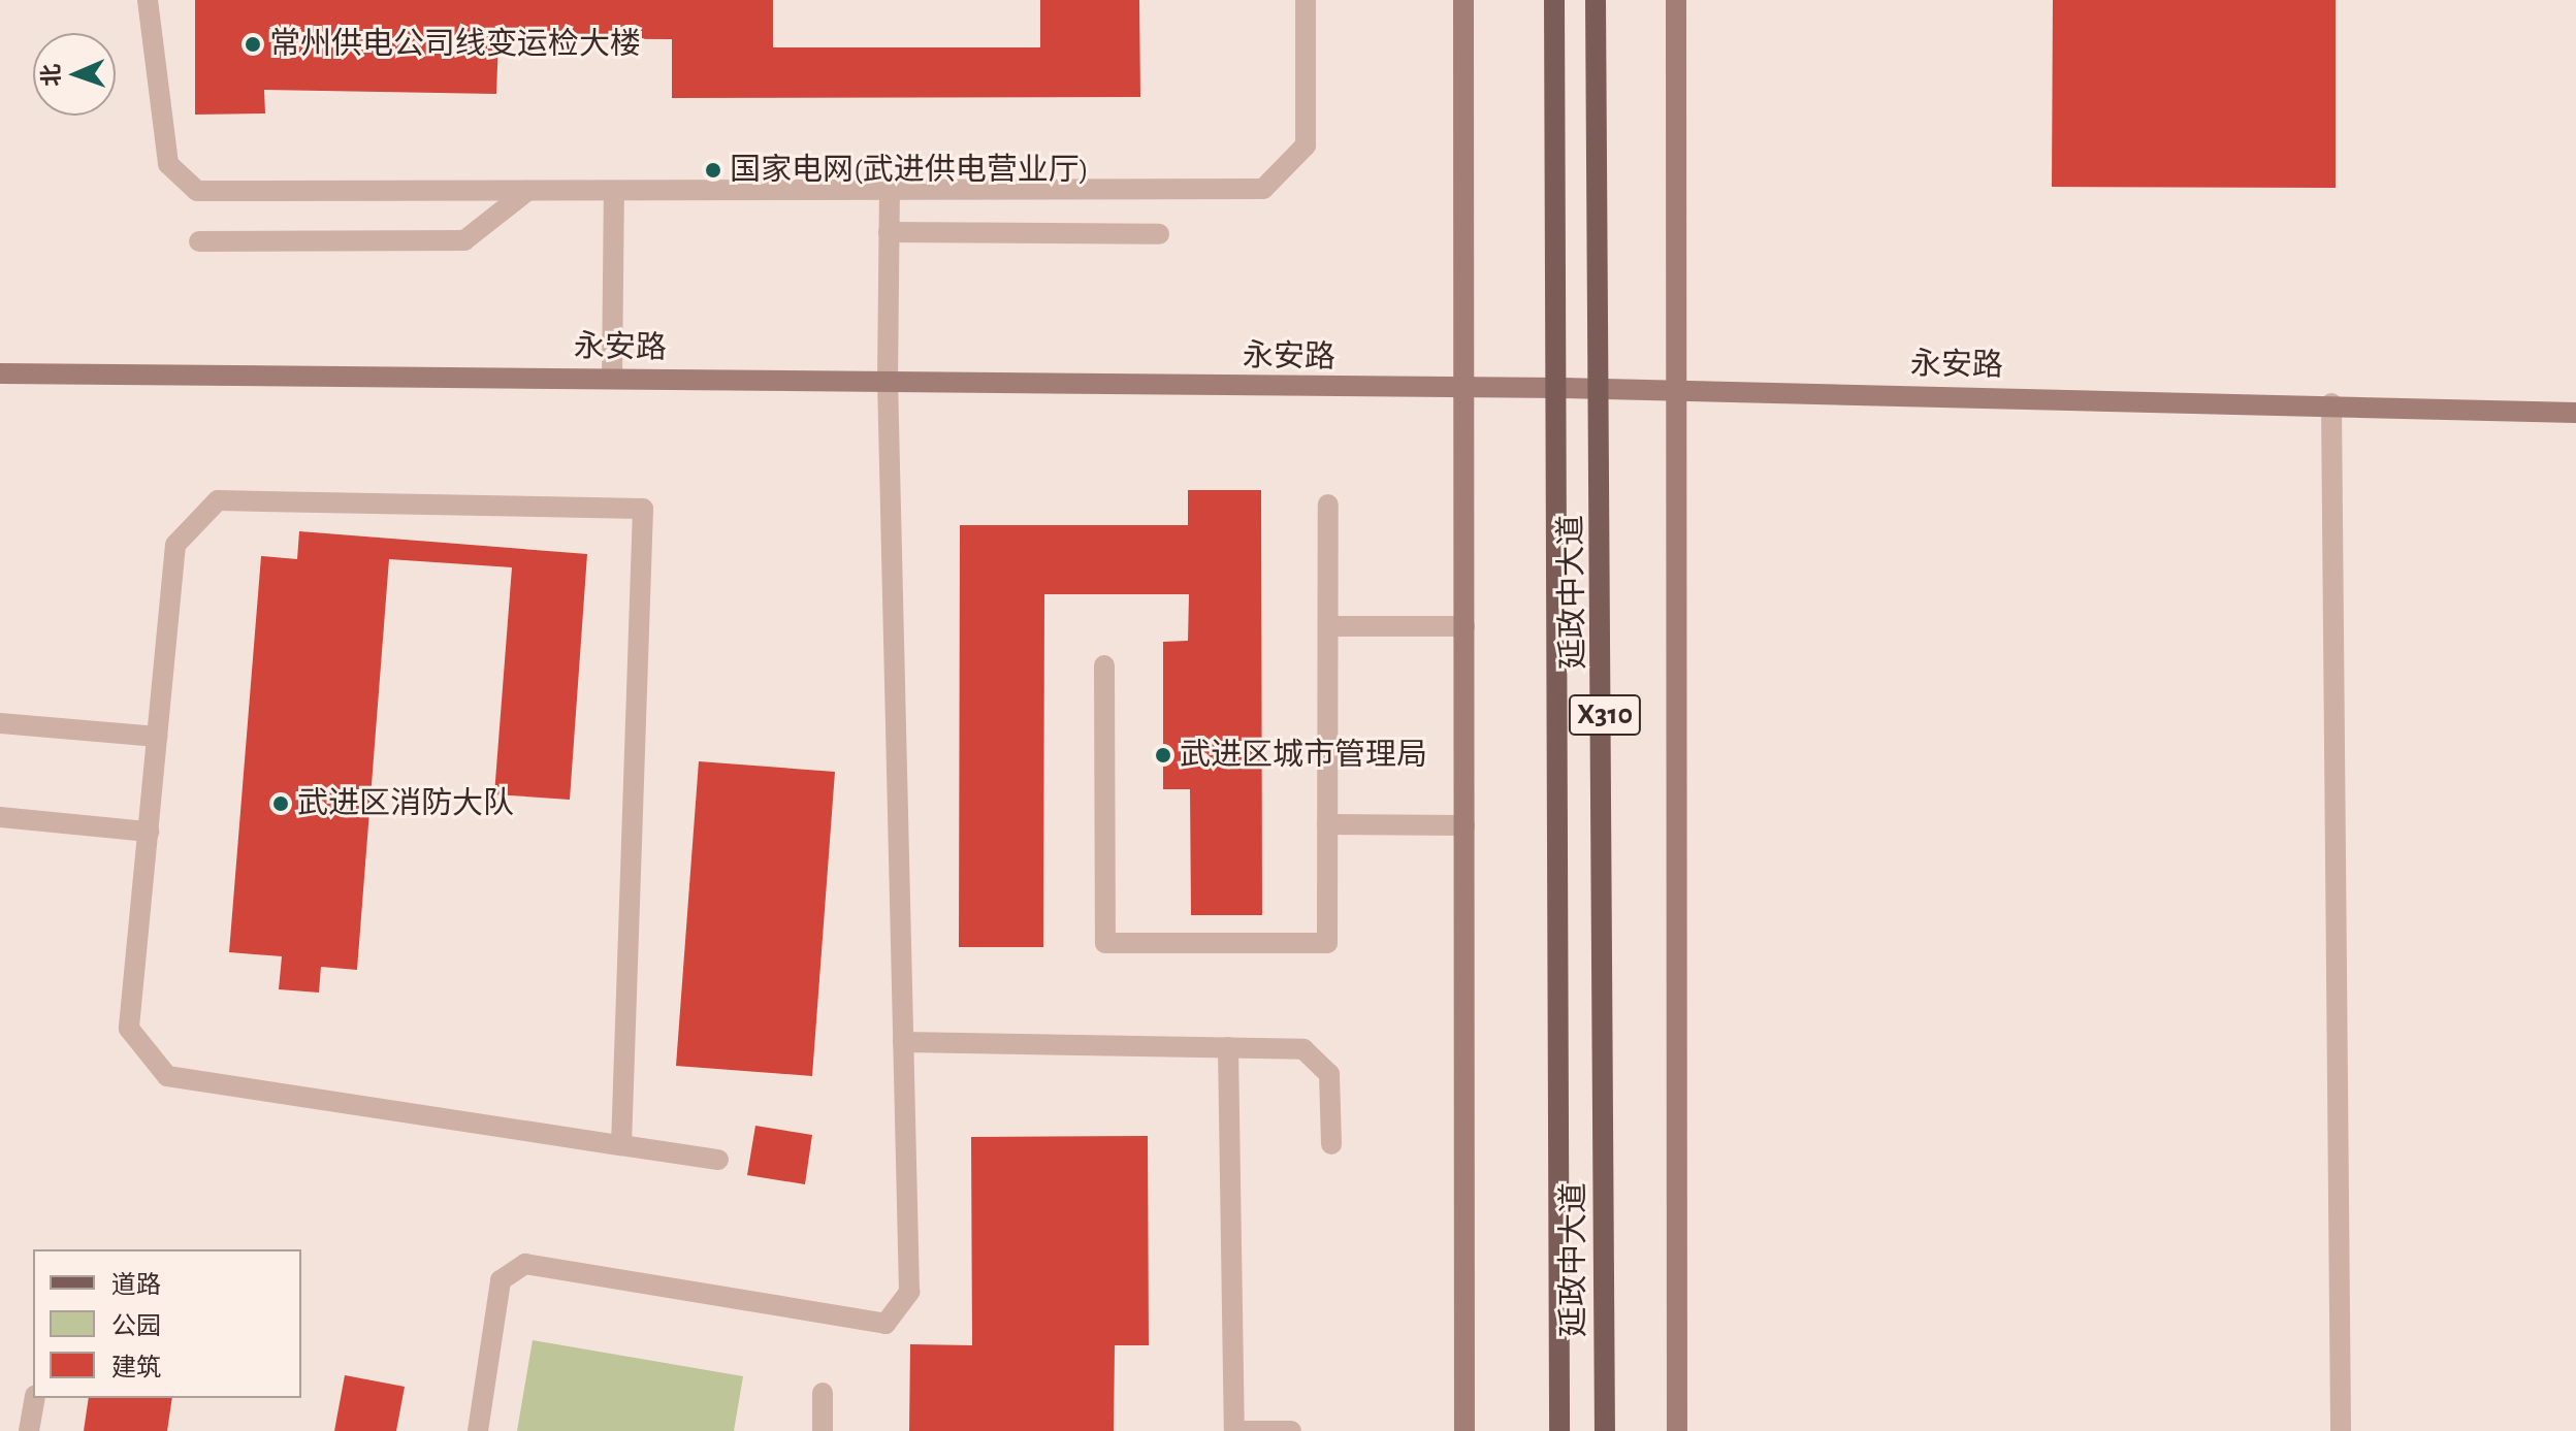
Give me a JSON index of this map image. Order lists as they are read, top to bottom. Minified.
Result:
{"streets":{"main road":["延政中大道","X310"],"street":["永安路"]},"crossings":[["永安路","延政中大道"]],"places":["常州供电公司线变运检大楼","国家电网(武进供电营业厅)","武进区城市管理局","武进区消防大队"],"legend":["道路","公园","建筑"],"north":"left"}
